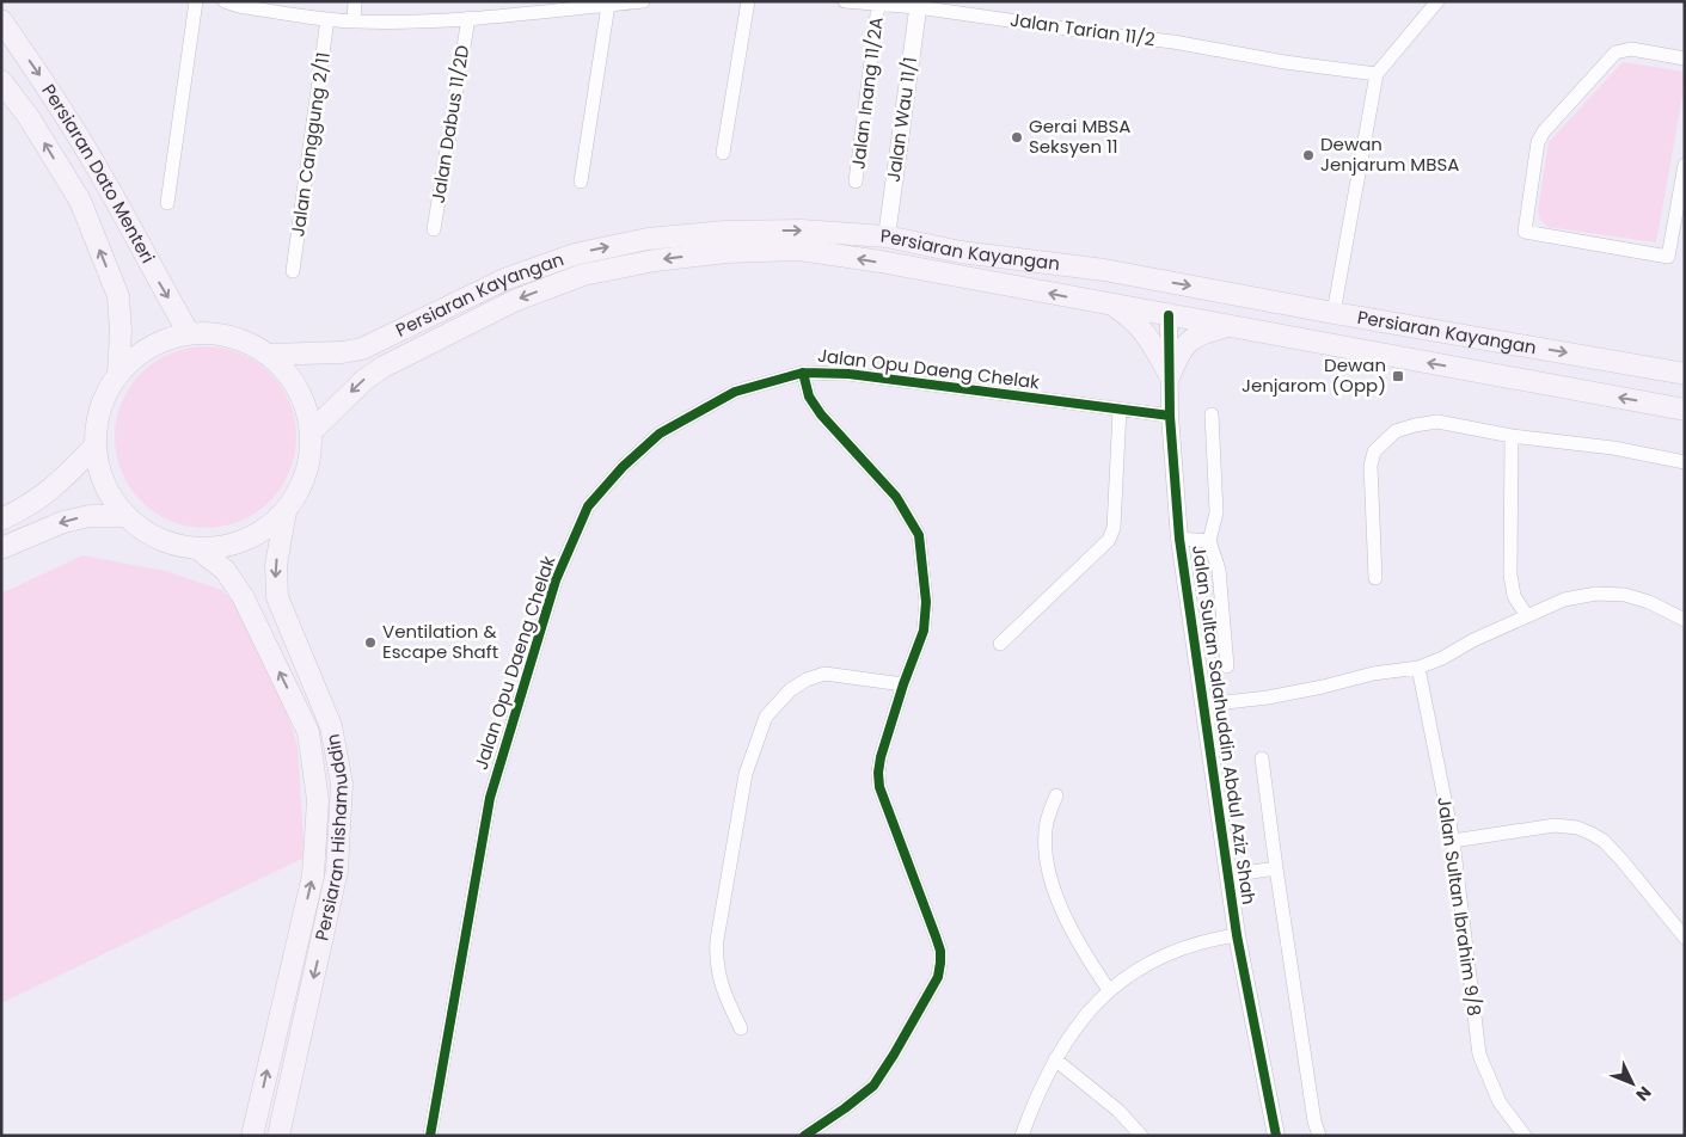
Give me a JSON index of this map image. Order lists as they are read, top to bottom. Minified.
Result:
{"streets":{"main road":["Persiaran Dato Menteri","Persiaran Kayangan","Persiaran Hishamuddin"],"street":["Jalan Tarian 11/2","Jalan Inang 11/2A","Jalan Wau 11/1","Jalan Dabus 11/2D","Jalan Canggung 2/11","Jalan Opu Daeng Chelak","Jalan Sultan Salahuddin Abdul Aziz Shah","Jalan Sultan Ibrahim 9/8"]},"crossings":[["Jalan Tarian 11/2","Jalan Inang 11/2A"],["Jalan Tarian 11/2","Jalan Wau 11/1"],["Jalan Wau 11/1","Persiaran Kayangan"],["Persiaran Kayangan","Jalan Sultan Salahuddin Abdul Aziz Shah"],["Jalan Opu Daeng Chelak","Jalan Sultan Salahuddin Abdul Aziz Shah"]],"places":{"other":["Gerai MBSA Seksyen 11","Dewan Jenjarum MBSA","Ventilation & Escape Shaft"],"transit":["Dewan Jenjarom (Opp)"]},"north":"bottom right"}
